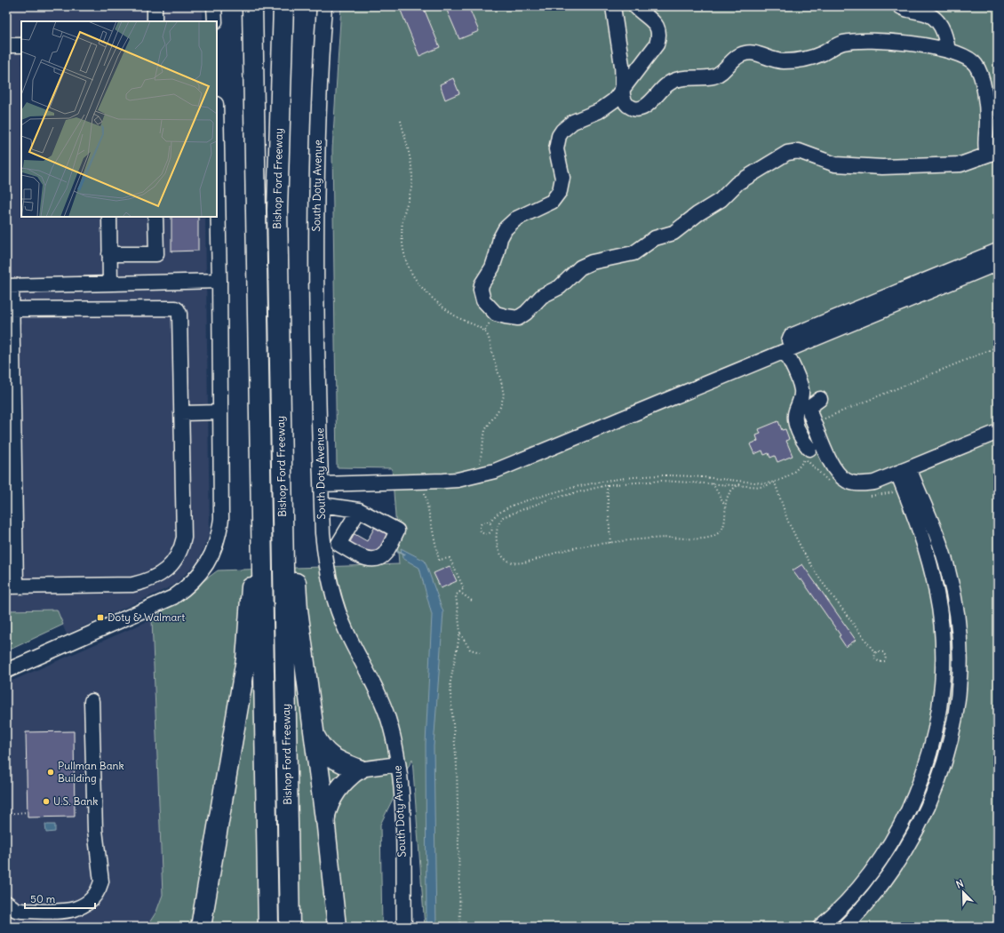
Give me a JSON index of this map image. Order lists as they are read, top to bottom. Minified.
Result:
{"streets":{"highway":["Bishop Ford Freeway"],"street":["South Doty Avenue"]},"places":{"transit":["Doty & Walmart"],"other":["Pullman Bank Building","U.S. Bank"]},"scale_bar":"50 m","north":"top left"}
